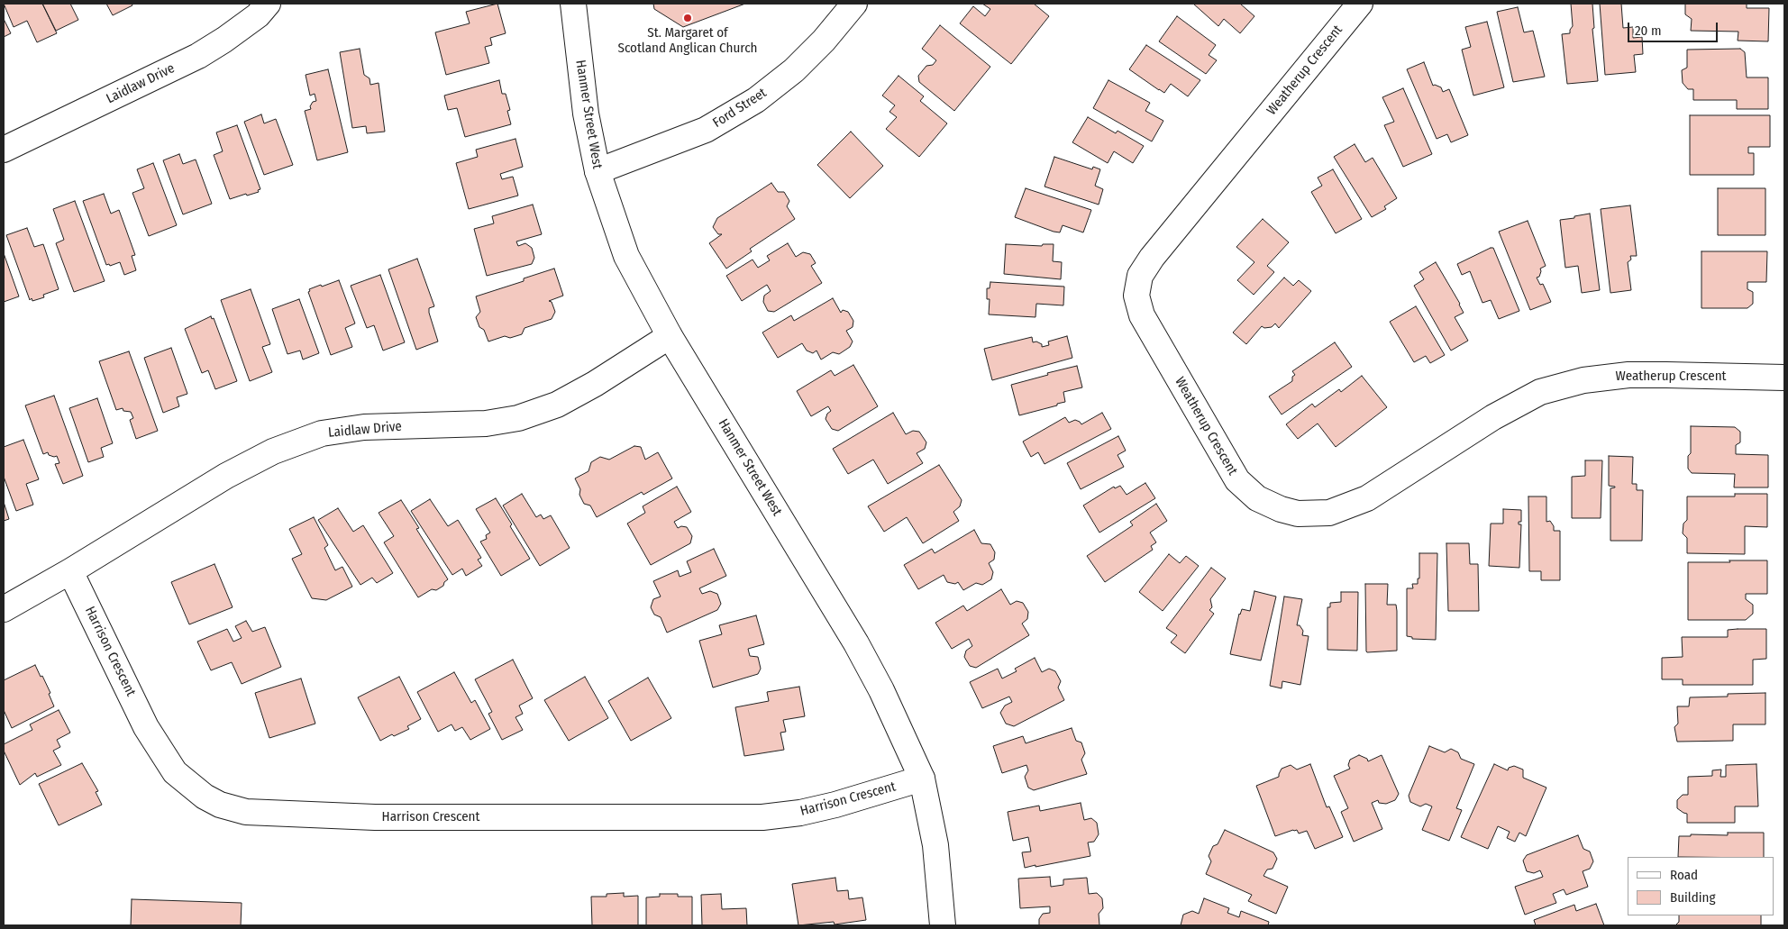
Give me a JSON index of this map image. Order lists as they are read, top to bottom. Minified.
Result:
{"streets":{"street":["Weatherup Crescent","Laidlaw Drive","Ford Street","Hanmer Street West","Harrison Crescent"]},"crossings":[["Laidlaw Drive","Hanmer Street West"],["Laidlaw Drive","Harrison Crescent"],["Ford Street","Hanmer Street West"],["Hanmer Street West","Harrison Crescent"]],"places":["St. Margaret of Scotland Anglican Church"],"legend":["Road","Building"],"scale_bar":"20 m"}
